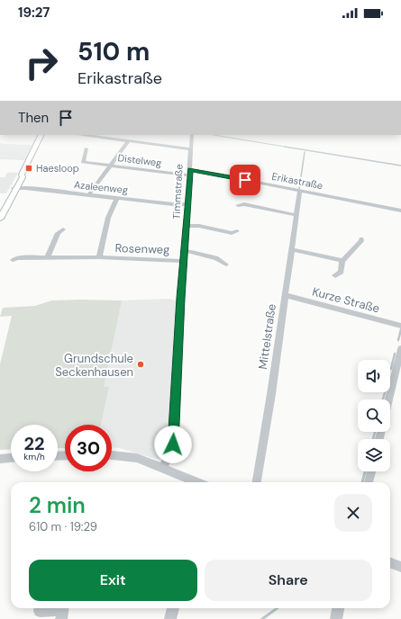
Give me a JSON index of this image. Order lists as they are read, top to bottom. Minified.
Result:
{"streets":{"street":["Distelweg","Erikastraße","Azaleenweg","Timmstraße","Rosenweg","Kurze Straße","Mittelstraße"]},"crossings":[["Distelweg","Erikastraße"],["Distelweg","Azaleenweg"],["Distelweg","Timmstraße"],["Erikastraße","Timmstraße"],["Erikastraße","Mittelstraße"],["Azaleenweg","Timmstraße"],["Azaleenweg","Rosenweg"],["Timmstraße","Rosenweg"],["Kurze Straße","Mittelstraße"]],"places":{"transit":["Haesloop"],"other":["Grundschule Seckenhausen"]},"page":{"status":"19:27","turn":["510 m","Erikastraße"],"then":"Then","speed":"22 km/h","limit":"30","heading":["2 min","610 m · 19:29"],"buttons":["Exit","Share"]}}
